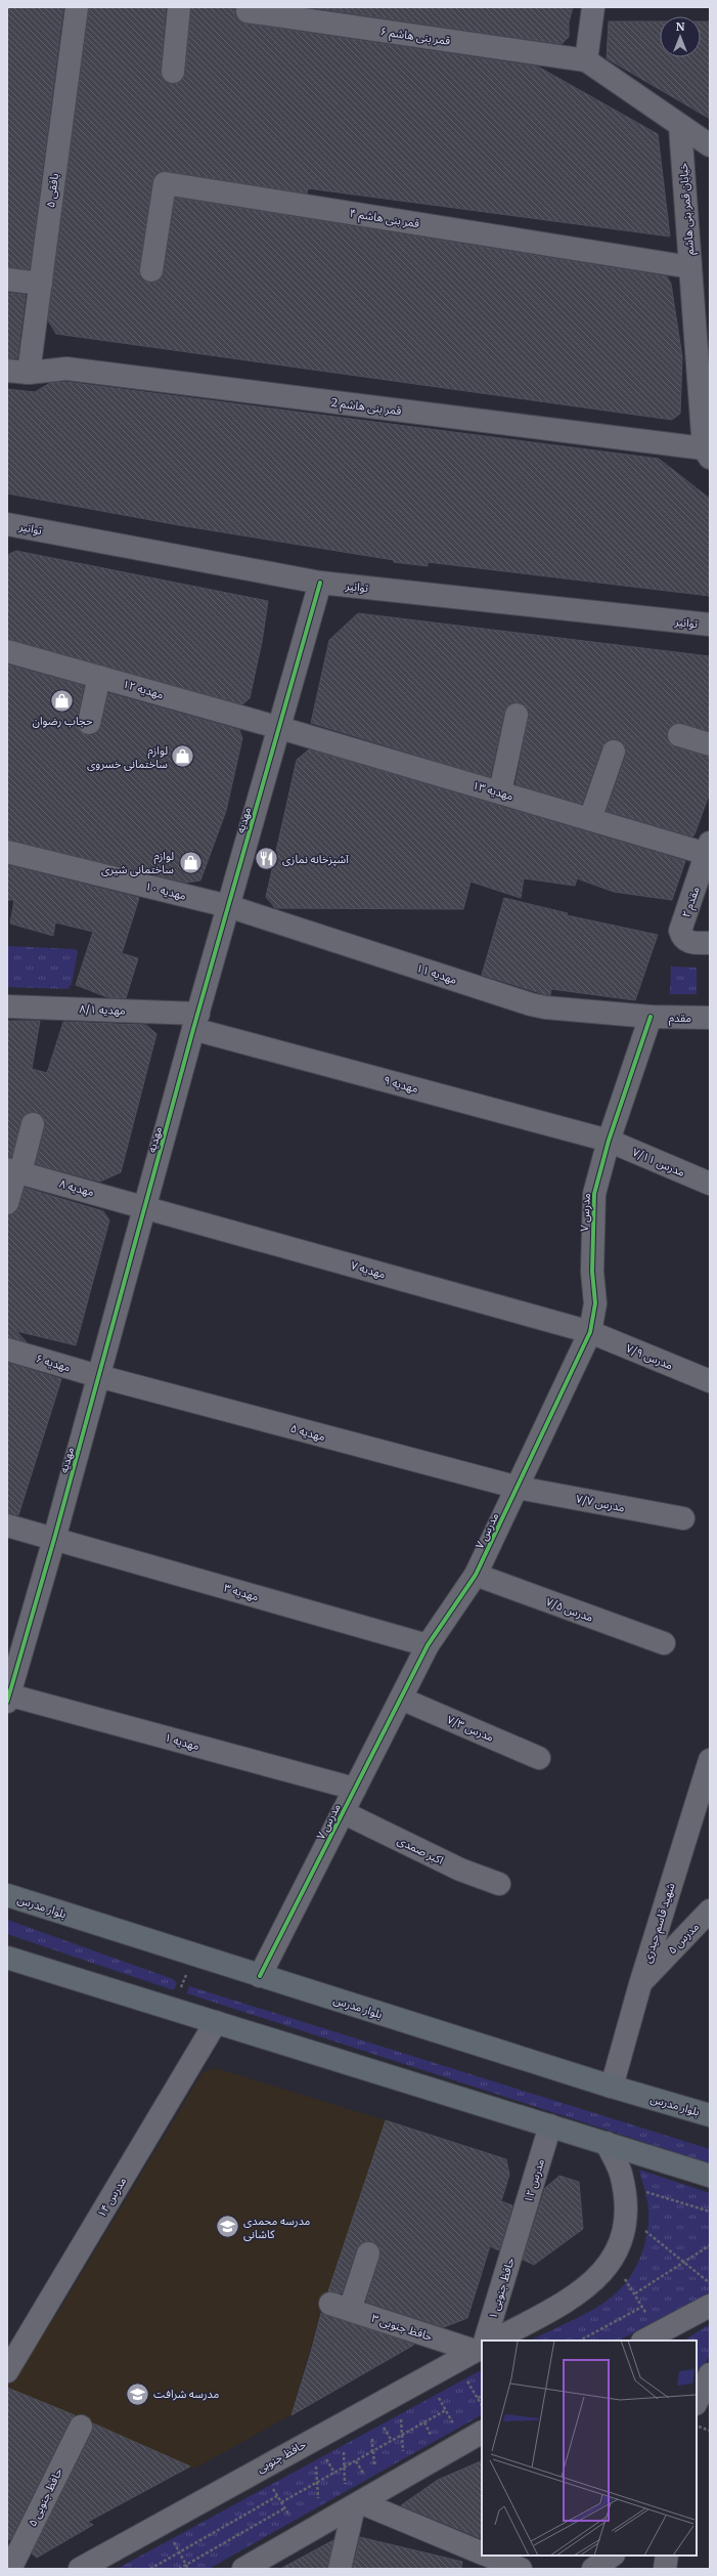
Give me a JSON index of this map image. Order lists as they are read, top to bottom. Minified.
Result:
{"streets":{"main road":["بلوار مدرس"],"street":["قمر بنی هاشم ۶","بافقی ۵","خیابان قمر بنی هاشم","قمر بنی هاشم ۴","قمر بنی هاشم 2","توانیر","مهدیه ۱۲","مهدیه ۱۳","مهدیه","مهدیه ۱۰","مقدم ۲","مهدیه ۱۱","مهدیه ۸/۱","مقدم","مهدیه ۹","مدرس ۷/۱۱","مهدیه ۸","مدرس ۷","مهدیه ۷","مدرس ۷/۹","مهدیه ۶","مهدیه ۵","مدرس ۷/۷","مهدیه ۳","مدرس ۷/۵","مدرس ۷/۳","مهدیه ۱","اکبر صمدی","شهید قاسم حیدری","مدرس ۵","مدرس ۱۲","مدرس ۱۴","حافظ جنوبی ۱","حافظ جنوبی ۳","حافظ جنوبی","حافظ جنوبی ۵"]},"crossings":[["بافقی ۵","قمر بنی هاشم 2"],["خیابان قمر بنی هاشم","قمر بنی هاشم ۴"],["خیابان قمر بنی هاشم","قمر بنی هاشم 2"],["توانیر","مهدیه"],["مهدیه ۱۲","مهدیه ۱۳"],["مهدیه ۱۲","مهدیه"],["مهدیه ۱۳","مهدیه"],["مهدیه ۱۳","مقدم ۲"],["مهدیه","مهدیه ۱۰"],["مهدیه","مهدیه ۱۱"],["مهدیه","مهدیه ۸/۱"],["مهدیه","مهدیه ۹"],["مهدیه","مهدیه ۸"],["مهدیه","مهدیه ۷"],["مهدیه","مهدیه ۶"],["مهدیه","مهدیه ۵"],["مهدیه","مهدیه ۳"],["مهدیه","مهدیه ۱"],["مهدیه ۱۰","مهدیه ۱۱"],["مهدیه ۱۱","مقدم"],["مهدیه ۱۱","مدرس ۷"],["مهدیه ۸/۱","مهدیه ۹"],["مقدم","مدرس ۷"],["مهدیه ۹","مدرس ۷/۱۱"],["مهدیه ۹","مدرس ۷"],["مدرس ۷/۱۱","مدرس ۷"],["مهدیه ۸","مهدیه ۷"],["مدرس ۷","مهدیه ۷"],["مدرس ۷","مدرس ۷/۹"],["مدرس ۷","مهدیه ۵"],["مدرس ۷","مدرس ۷/۷"],["مدرس ۷","مهدیه ۳"],["مدرس ۷","مدرس ۷/۵"],["مدرس ۷","مدرس ۷/۳"],["مدرس ۷","مهدیه ۱"],["مدرس ۷","اکبر صمدی"],["مدرس ۷","بلوار مدرس"],["مهدیه ۷","مدرس ۷/۹"],["مهدیه ۶","مهدیه ۵"],["مهدیه ۵","مدرس ۷/۷"],["بلوار مدرس","شهید قاسم حیدری"],["شهید قاسم حیدری","مدرس ۵"],["مدرس ۱۲","حافظ جنوبی ۱"]],"places":{"shop":["حجاب رضوان","لوازم ساختمانی خسروی","لوازم ساختمانی شیری"],"restaurant":["آشپزخانه نمازی"],"school or university":["مدرسه محمدی کاشانی","مدرسه شرافت"]},"north":"top"}
